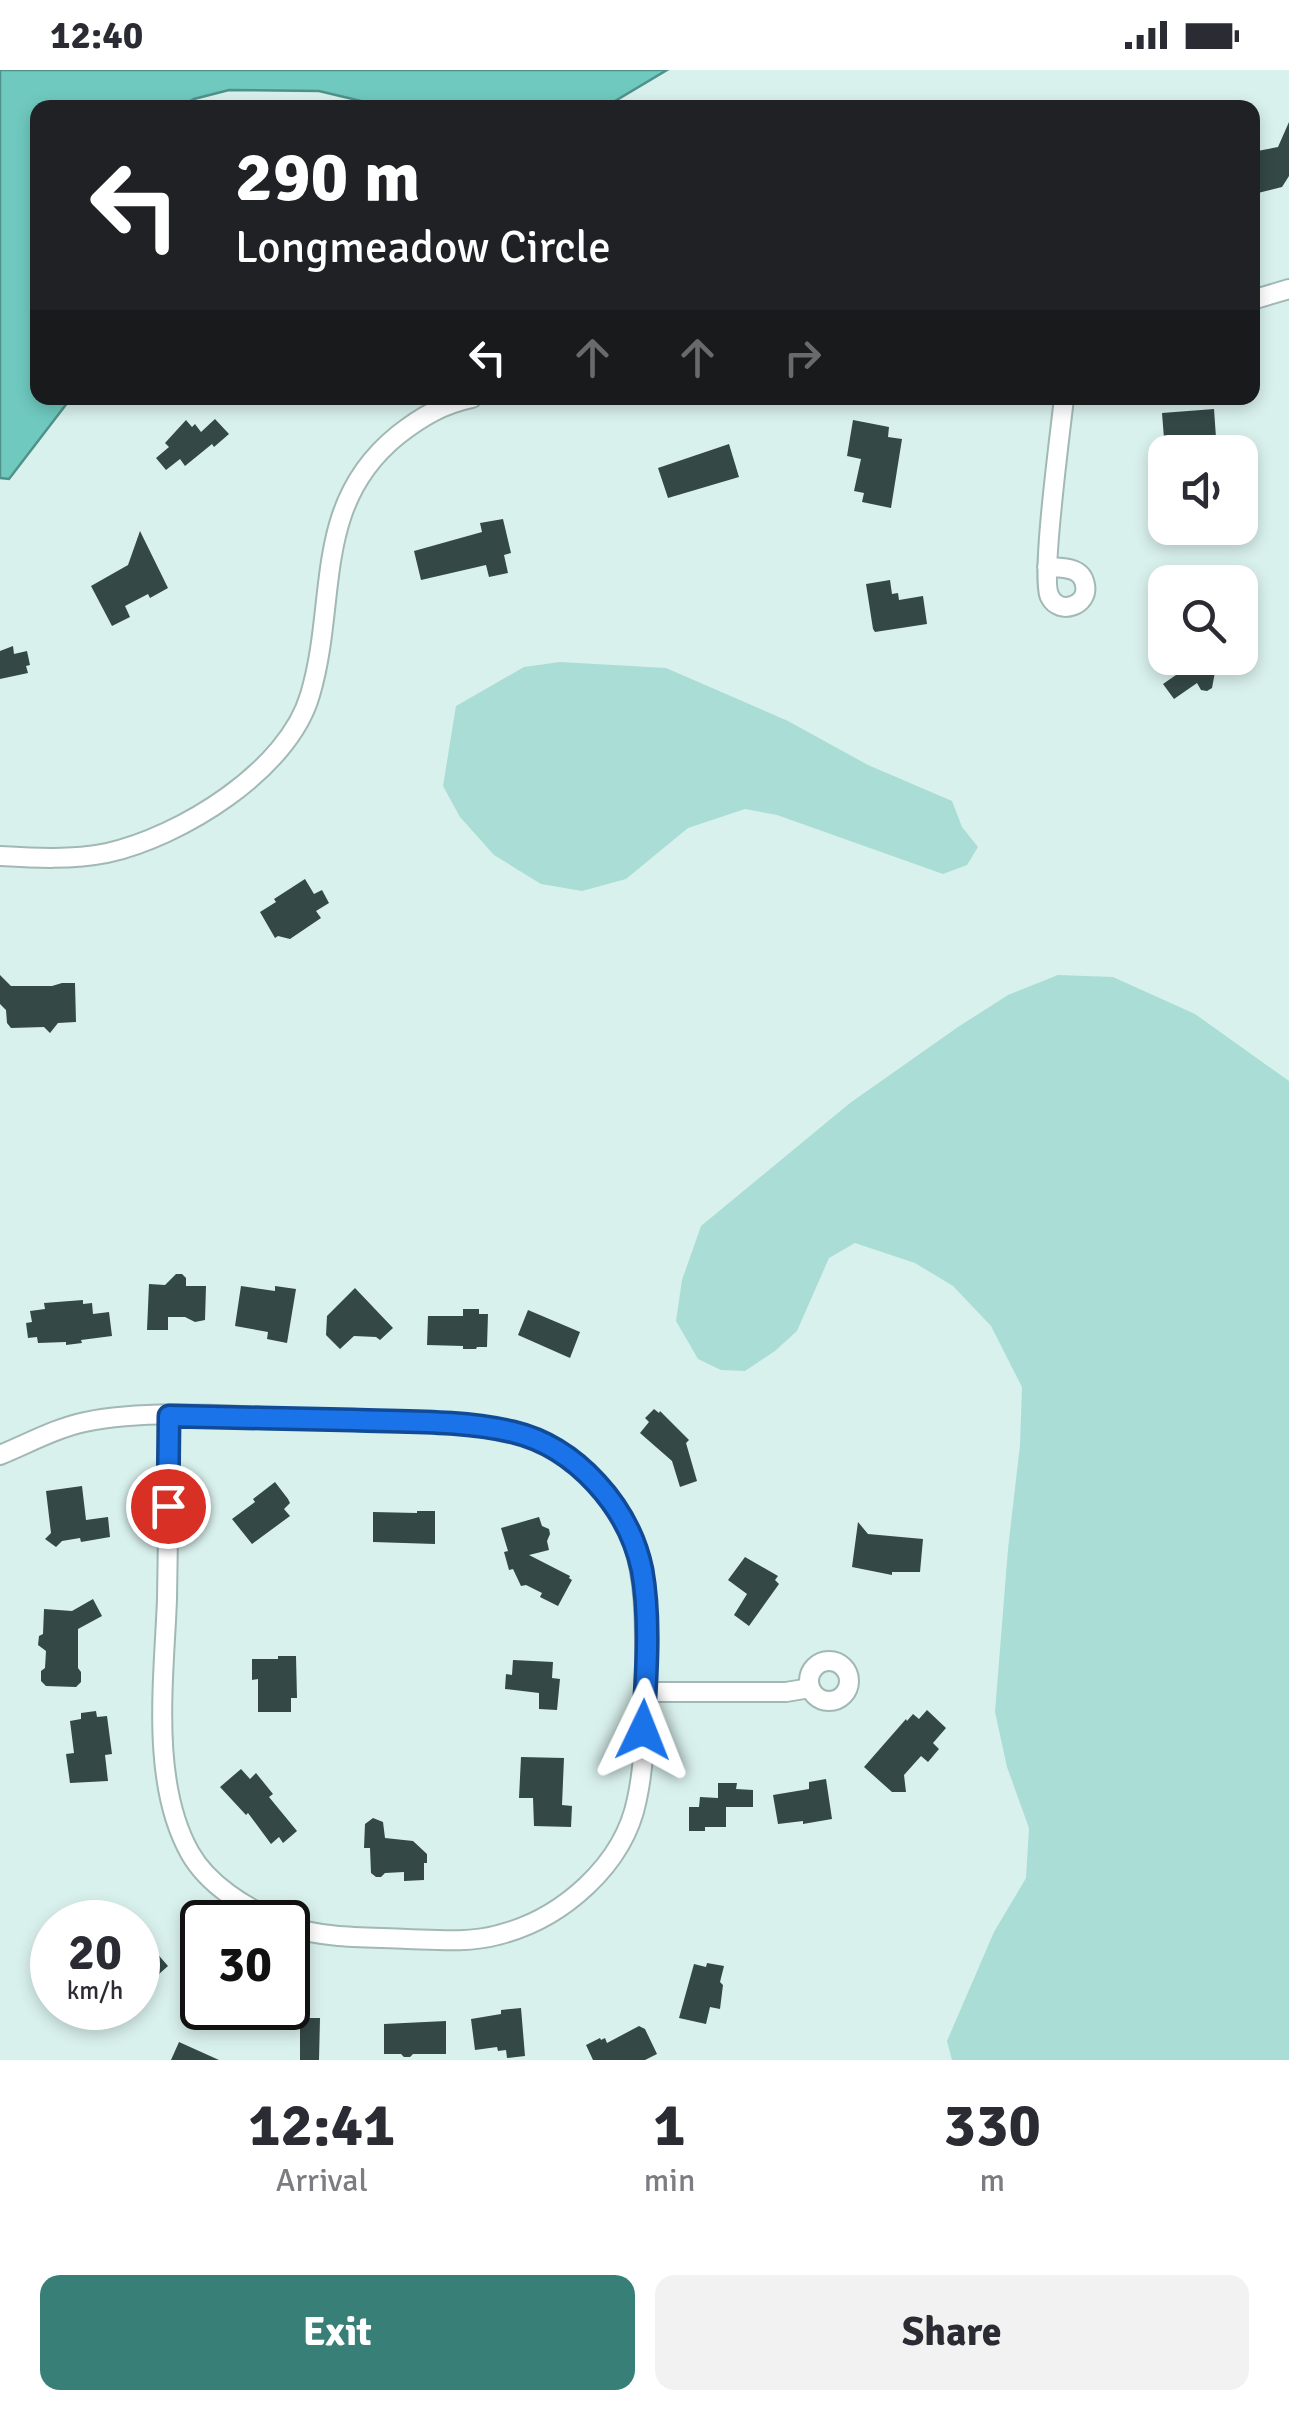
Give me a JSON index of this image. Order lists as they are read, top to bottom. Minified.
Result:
{"page":{"status":"12:40","turn":["290 m","Longmeadow Circle"],"speed":"20 km/h","limit":"30","eta":["12:41","Arrival","1","min","330","m"],"buttons":["Exit","Share"]}}
